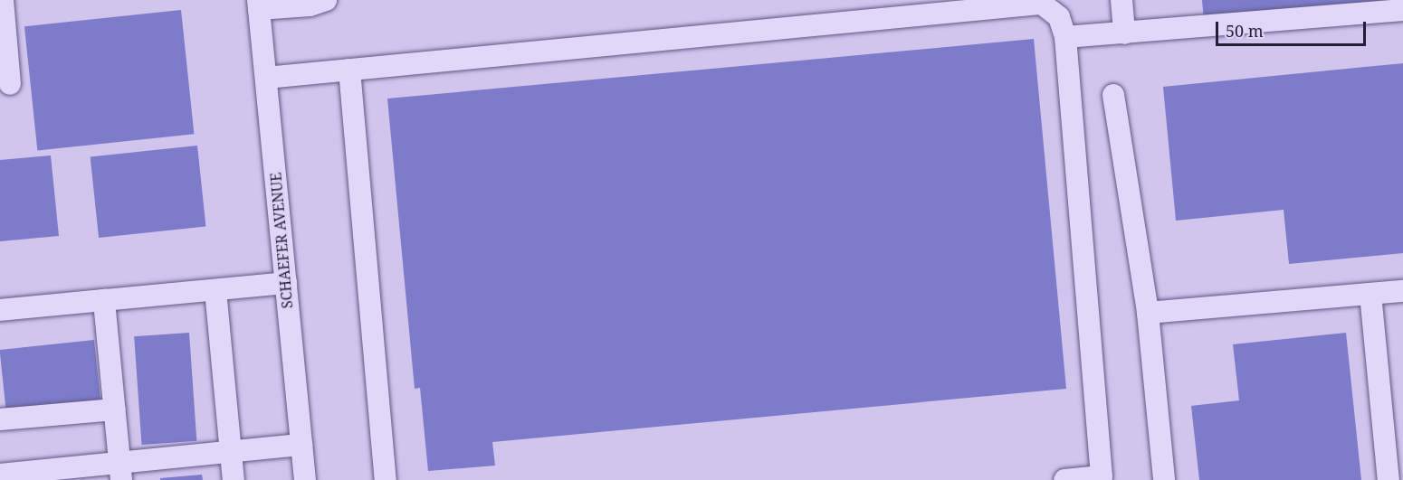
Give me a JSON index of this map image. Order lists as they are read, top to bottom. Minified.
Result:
{"streets":{"street":["SCHAEFER AVENUE"]},"scale_bar":"50 m"}
